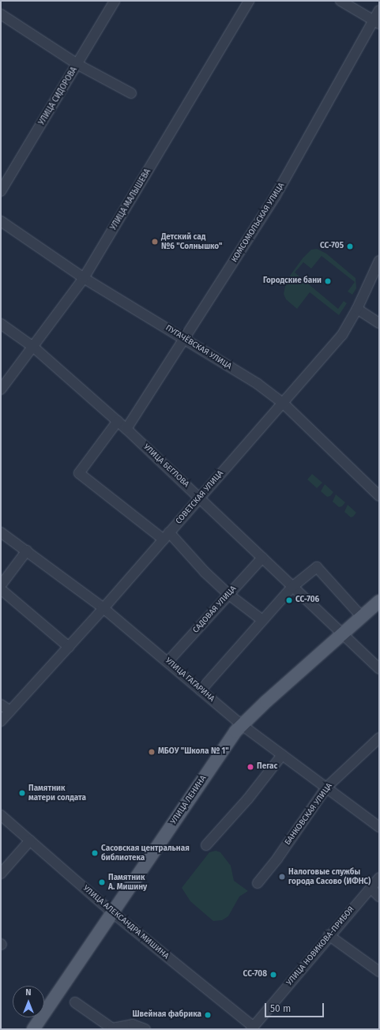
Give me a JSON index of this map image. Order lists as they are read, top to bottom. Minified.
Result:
{"streets":{"main road":["УЛИЦА ЛЕНИНА"],"street":["УЛИЦА СИДОРОВА","УЛИЦА МАЛЫШЕВА","КОМСОМОЛЬСКАЯ УЛИЦА","ПУГАЧЁВСКАЯ УЛИЦА","УЛИЦА БЕГЛОВА","СОВЕТСКАЯ УЛИЦА","САДОВАЯ УЛИЦА","УЛИЦА ГАГАРИНА","БАНКОВСКАЯ УЛИЦА","УЛИЦА АЛЕКСАНДРА МИШИНА","УЛИЦА НОВИКОВА-ПРИБОЯ"]},"crossings":[["УЛИЦА МАЛЫШЕВА","ПУГАЧЁВСКАЯ УЛИЦА"],["УЛИЦА МАЛЫШЕВА","УЛИЦА БЕГЛОВА"],["КОМСОМОЛЬСКАЯ УЛИЦА","ПУГАЧЁВСКАЯ УЛИЦА"],["КОМСОМОЛЬСКАЯ УЛИЦА","УЛИЦА БЕГЛОВА"],["ПУГАЧЁВСКАЯ УЛИЦА","СОВЕТСКАЯ УЛИЦА"],["УЛИЦА БЕГЛОВА","СОВЕТСКАЯ УЛИЦА"],["УЛИЦА БЕГЛОВА","САДОВАЯ УЛИЦА"],["УЛИЦА БЕГЛОВА","УЛИЦА ЛЕНИНА"],["СОВЕТСКАЯ УЛИЦА","УЛИЦА ГАГАРИНА"],["САДОВАЯ УЛИЦА","УЛИЦА ГАГАРИНА"],["УЛИЦА ГАГАРИНА","УЛИЦА ЛЕНИНА"],["УЛИЦА ГАГАРИНА","БАНКОВСКАЯ УЛИЦА"],["УЛИЦА ЛЕНИНА","УЛИЦА АЛЕКСАНДРА МИШИНА"],["УЛИЦА АЛЕКСАНДРА МИШИНА","УЛИЦА НОВИКОВА-ПРИБОЯ"]],"places":["Детский сад №6 \"Солнышко\"","СС-705","Городские бани","СС-706","МБОУ \"Школа № 1\"","Пегас","Памятник матери солдата","Сасовская центральная библиотека","Налоговые службы города Сасово (ИФНС)","Памятник А. Мишину","СС-708","Швейная фабрика"],"scale_bar":"50 m","north":"top"}
